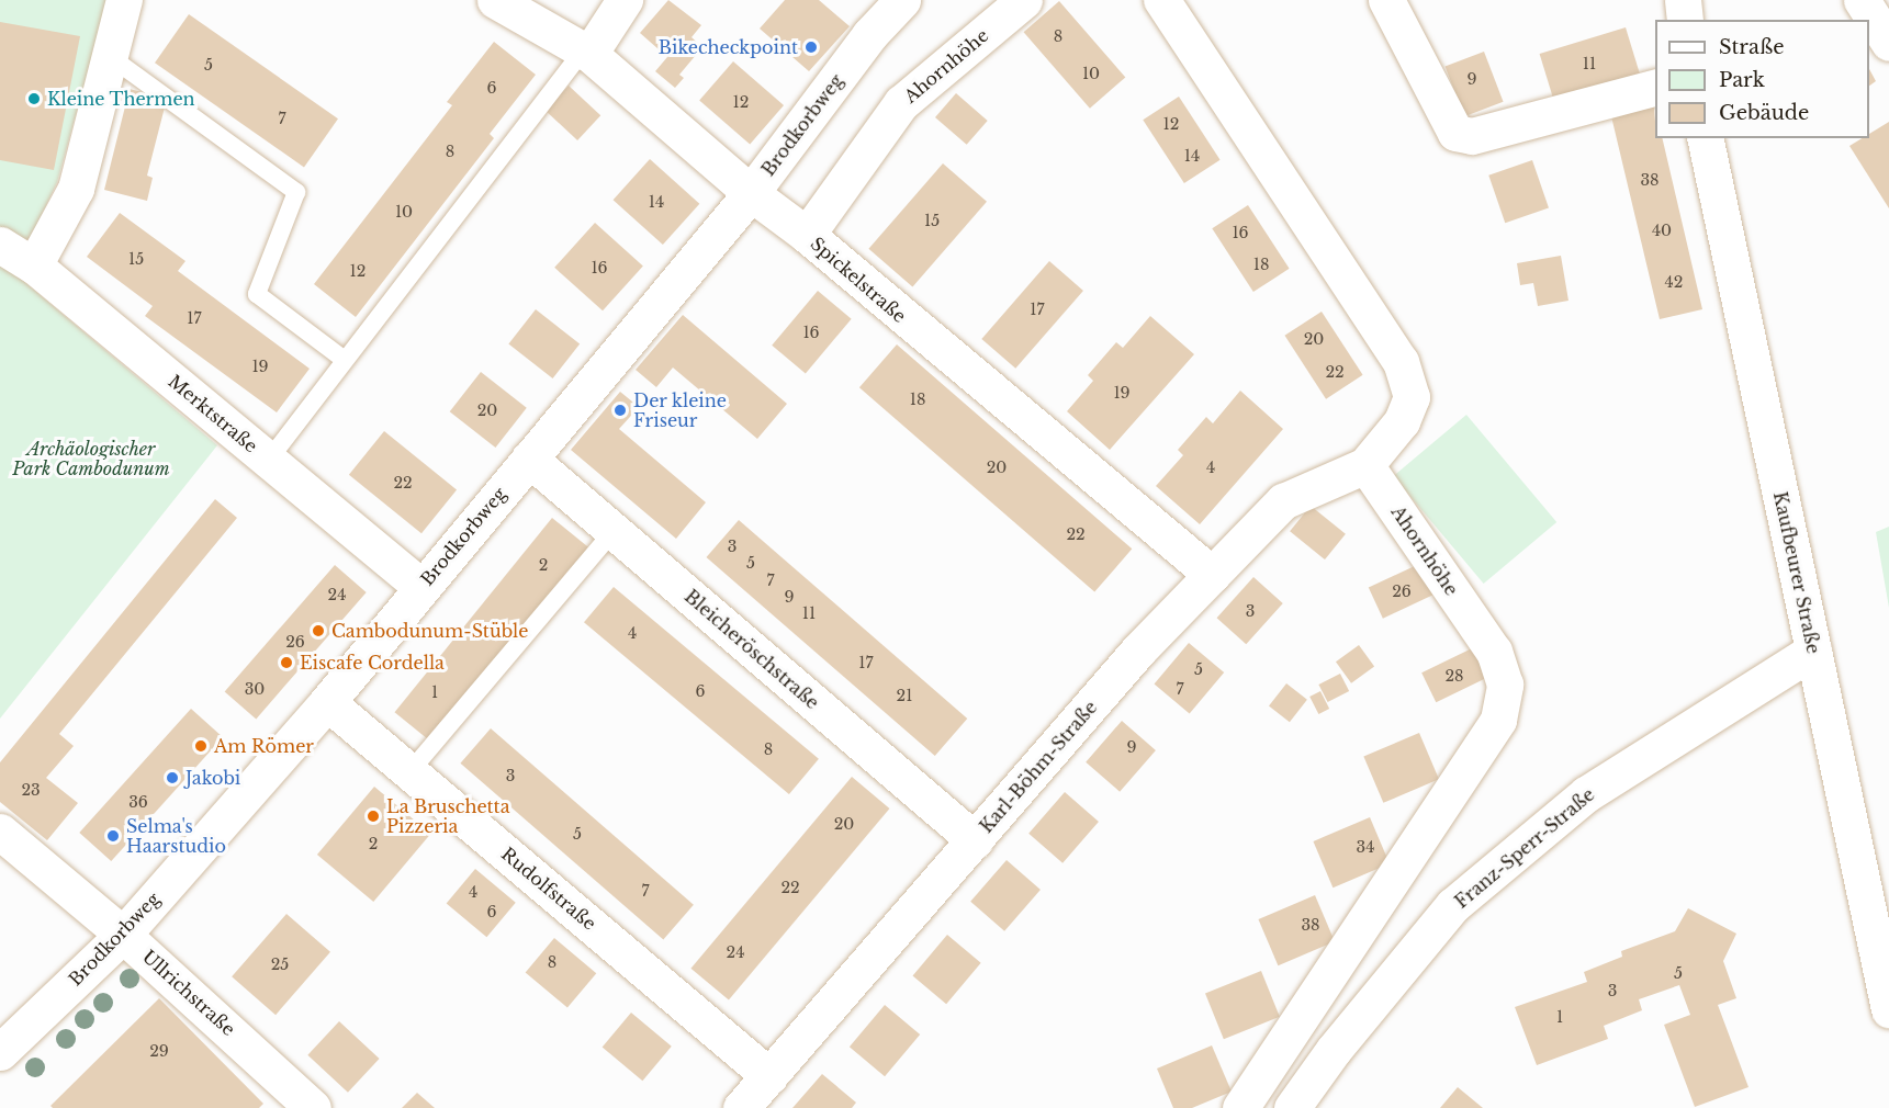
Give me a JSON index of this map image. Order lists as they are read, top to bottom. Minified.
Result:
{"streets":{"street":["Ahornhöhe","Brodkorbweg","Spickelstraße","Merktstraße","Kaufbeurer Straße","Bleicheröschstraße","Karl-Böhm-Straße","Franz-Sperr-Straße","Rudolfstraße","Ullrichstraße"]},"crossings":[["Ahornhöhe","Spickelstraße"],["Ahornhöhe","Karl-Böhm-Straße"],["Brodkorbweg","Spickelstraße"],["Brodkorbweg","Merktstraße"],["Brodkorbweg","Bleicheröschstraße"],["Brodkorbweg","Rudolfstraße"],["Brodkorbweg","Ullrichstraße"],["Spickelstraße","Karl-Böhm-Straße"],["Kaufbeurer Straße","Franz-Sperr-Straße"],["Bleicheröschstraße","Karl-Böhm-Straße"],["Karl-Böhm-Straße","Rudolfstraße"]],"parks":["Archäologischer Park Cambodunum"],"places":["Bikecheckpoint","Kleine Thermen","Der kleine Friseur","Cambodunum-Stüble","Eiscafe Cordella","Am Römer","Jakobi","La Bruschetta Pizzeria","Selma's Haarstudio"],"house_numbers":["8","11","5","10","9","6","12","7","12","8","14","38","14","10","15","40","16","15","18","16","12","42","17","17","16","20","19","22","19","18","20","20","4","22","22","3","5","2","7","26","24","9","3","11","4","26","17","5","28","30","7","6","1","21","9","8","3","23","36","20","5","2","34","22","7","4","6","38","24","8","25","5","3","1","29"],"legend":["Straße","Park","Gebäude"]}
